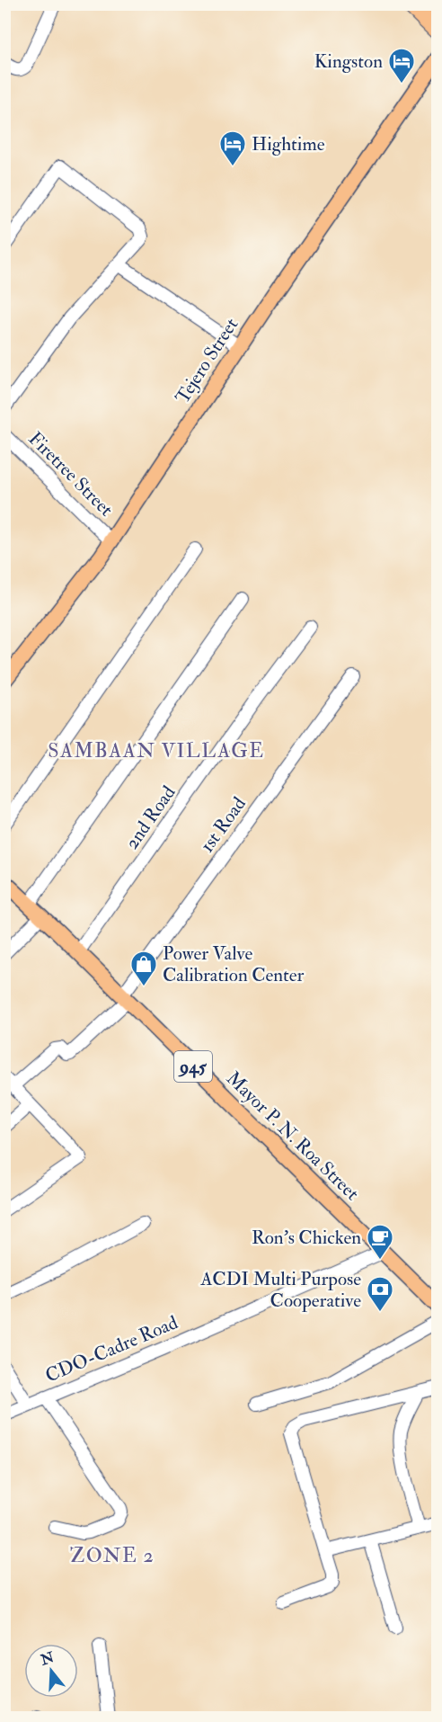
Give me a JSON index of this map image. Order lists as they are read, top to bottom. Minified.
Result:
{"streets":{"main road":["Tejero Street","945","Mayor P. N. Roa Street"],"street":["Firetree Street","2nd Road","1st Road","CDO-Cadre Road"]},"crossings":[["Tejero Street","Firetree Street"],["2nd Road","Mayor P. N. Roa Street"],["1st Road","Mayor P. N. Roa Street"],["Mayor P. N. Roa Street","CDO-Cadre Road"]],"districts":["SAMBAAN VILLAGE","ZONE 2"],"places":{"hotel":["Kingston","Hightime"],"shop":["Power Valve Calibration Center"],"cafe":["Ron’s Chicken"],"bank":["ACDI Multi Purpose Cooperative"]},"north":"top"}
